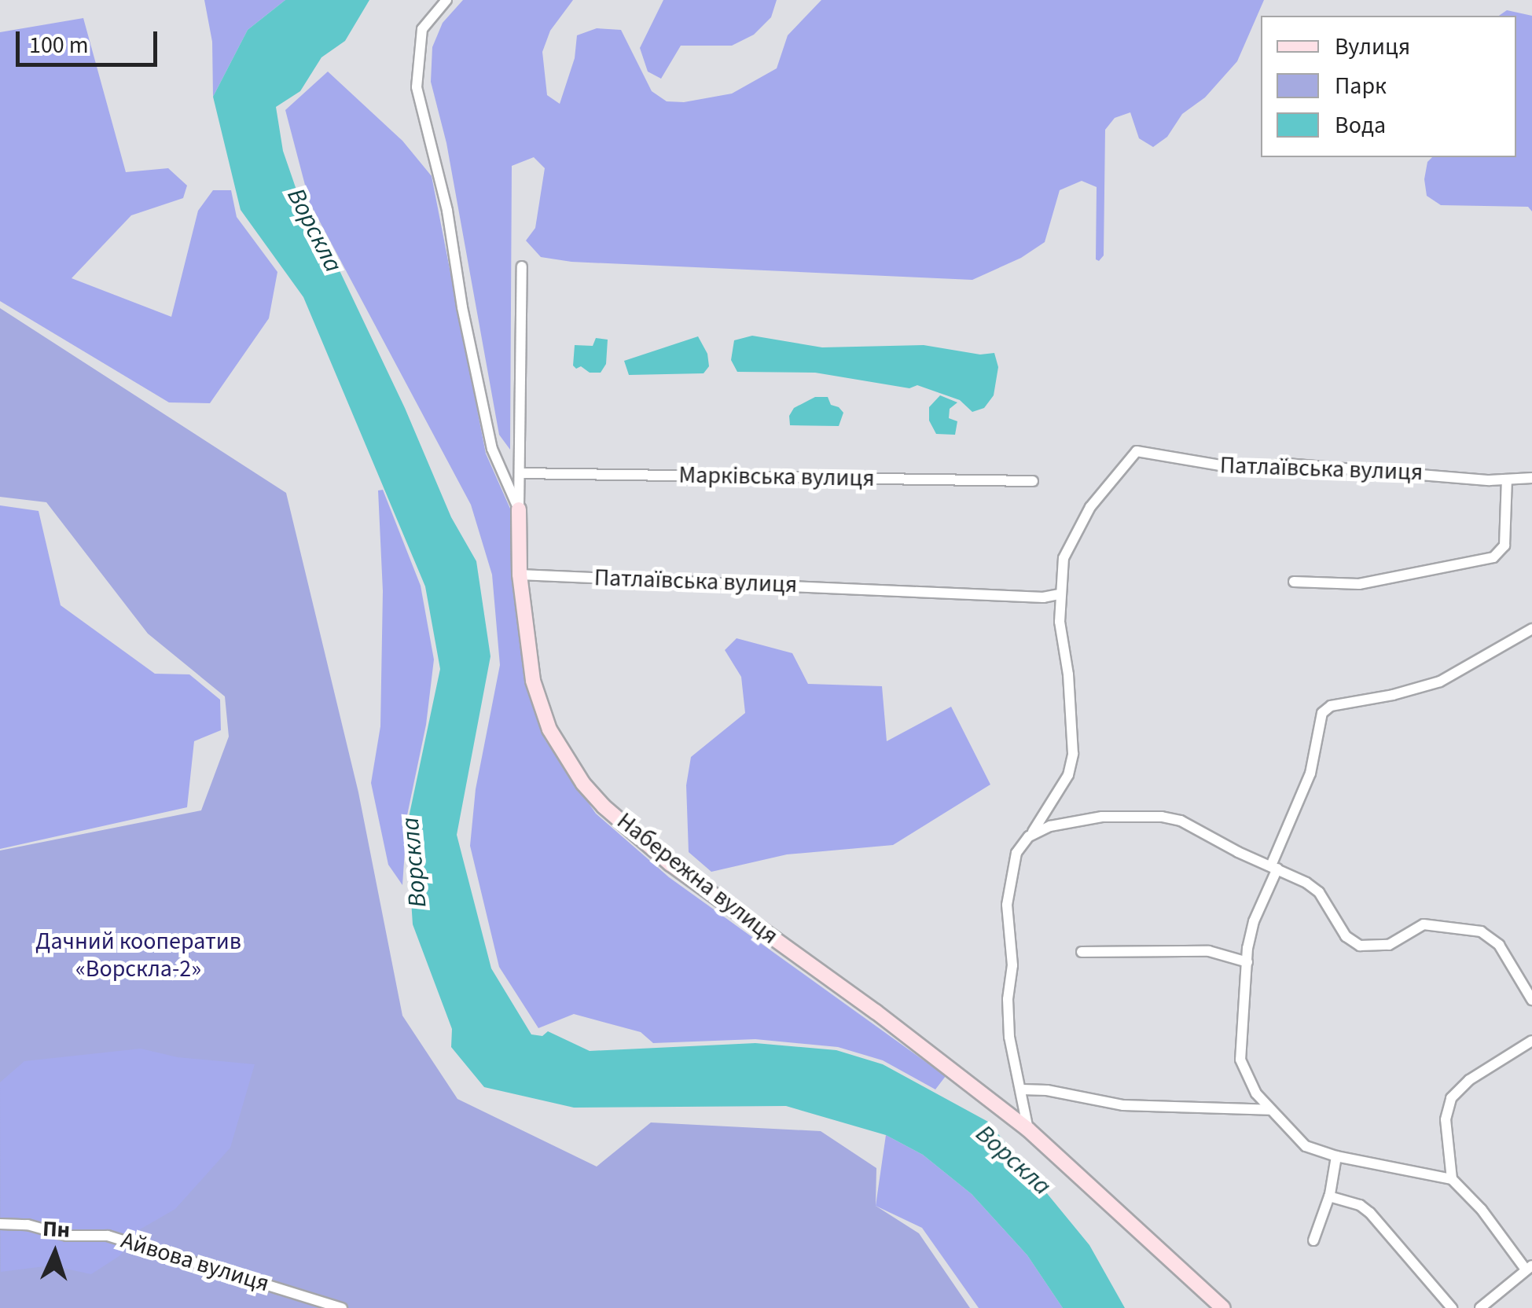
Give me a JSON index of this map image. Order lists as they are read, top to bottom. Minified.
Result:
{"streets":{"street":["Патлаївська вулиця","Марківська вулиця","Набережна вулиця","Айвова вулиця"]},"crossings":[["Патлаївська вулиця","Набережна вулиця"],["Марківська вулиця","Набережна вулиця"]],"water":["Ворскла"],"parks":["Дачний кооператив «Ворскла-2»"],"legend":["Вулиця","Парк","Вода"],"scale_bar":"100 m","north":"top"}
